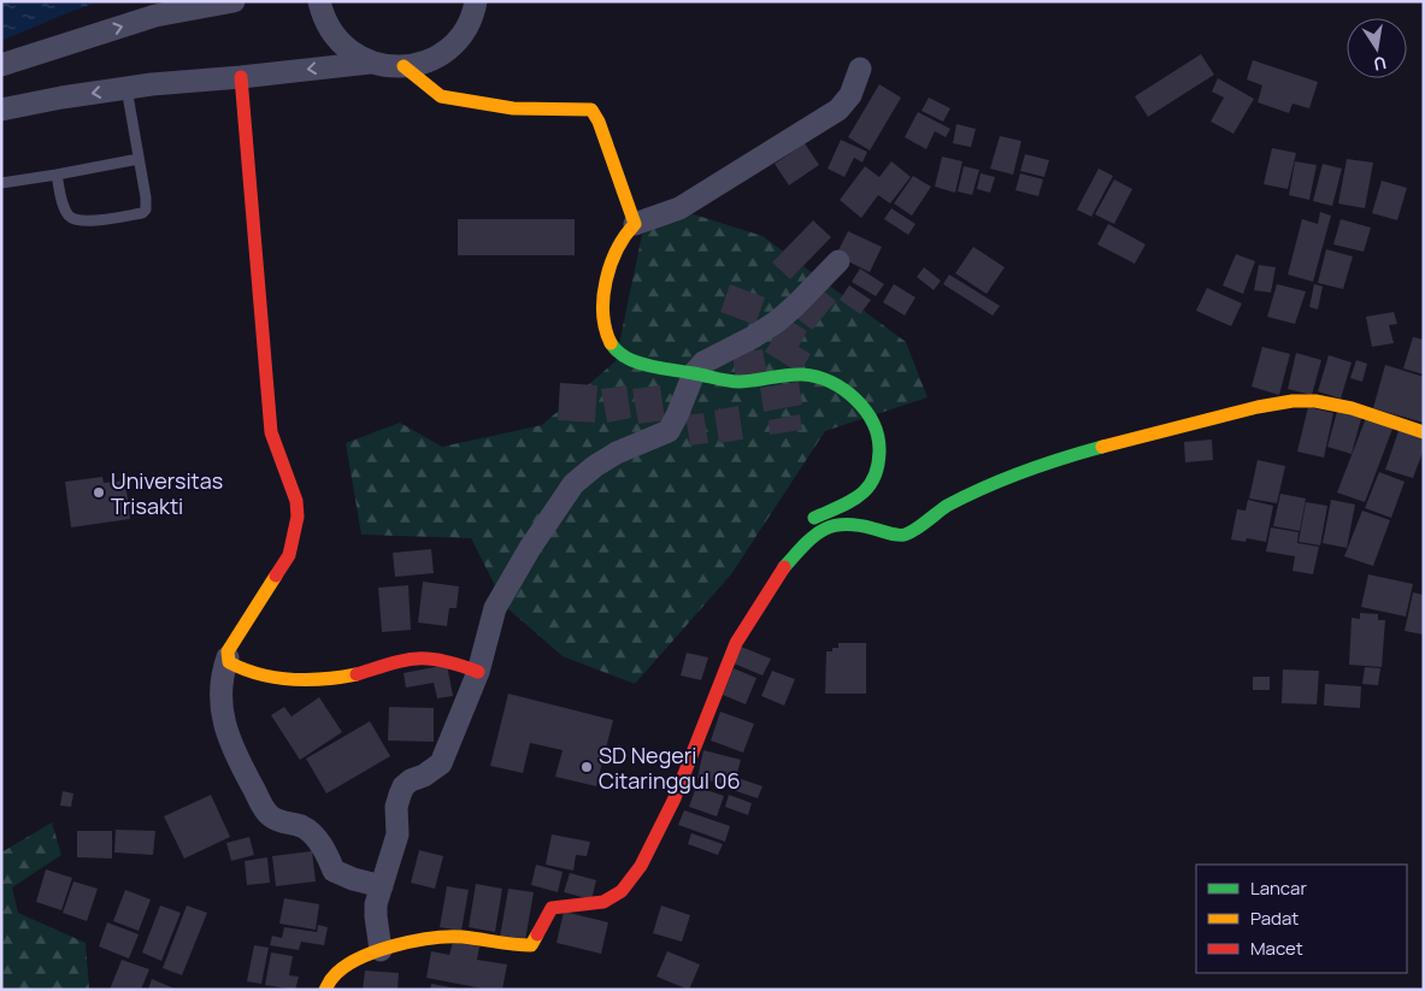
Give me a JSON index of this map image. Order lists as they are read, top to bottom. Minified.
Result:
{"places":["Universitas Trisakti","SD Negeri Citaringgul 06"],"legend":["Lancar","Padat","Macet"],"north":"bottom"}
